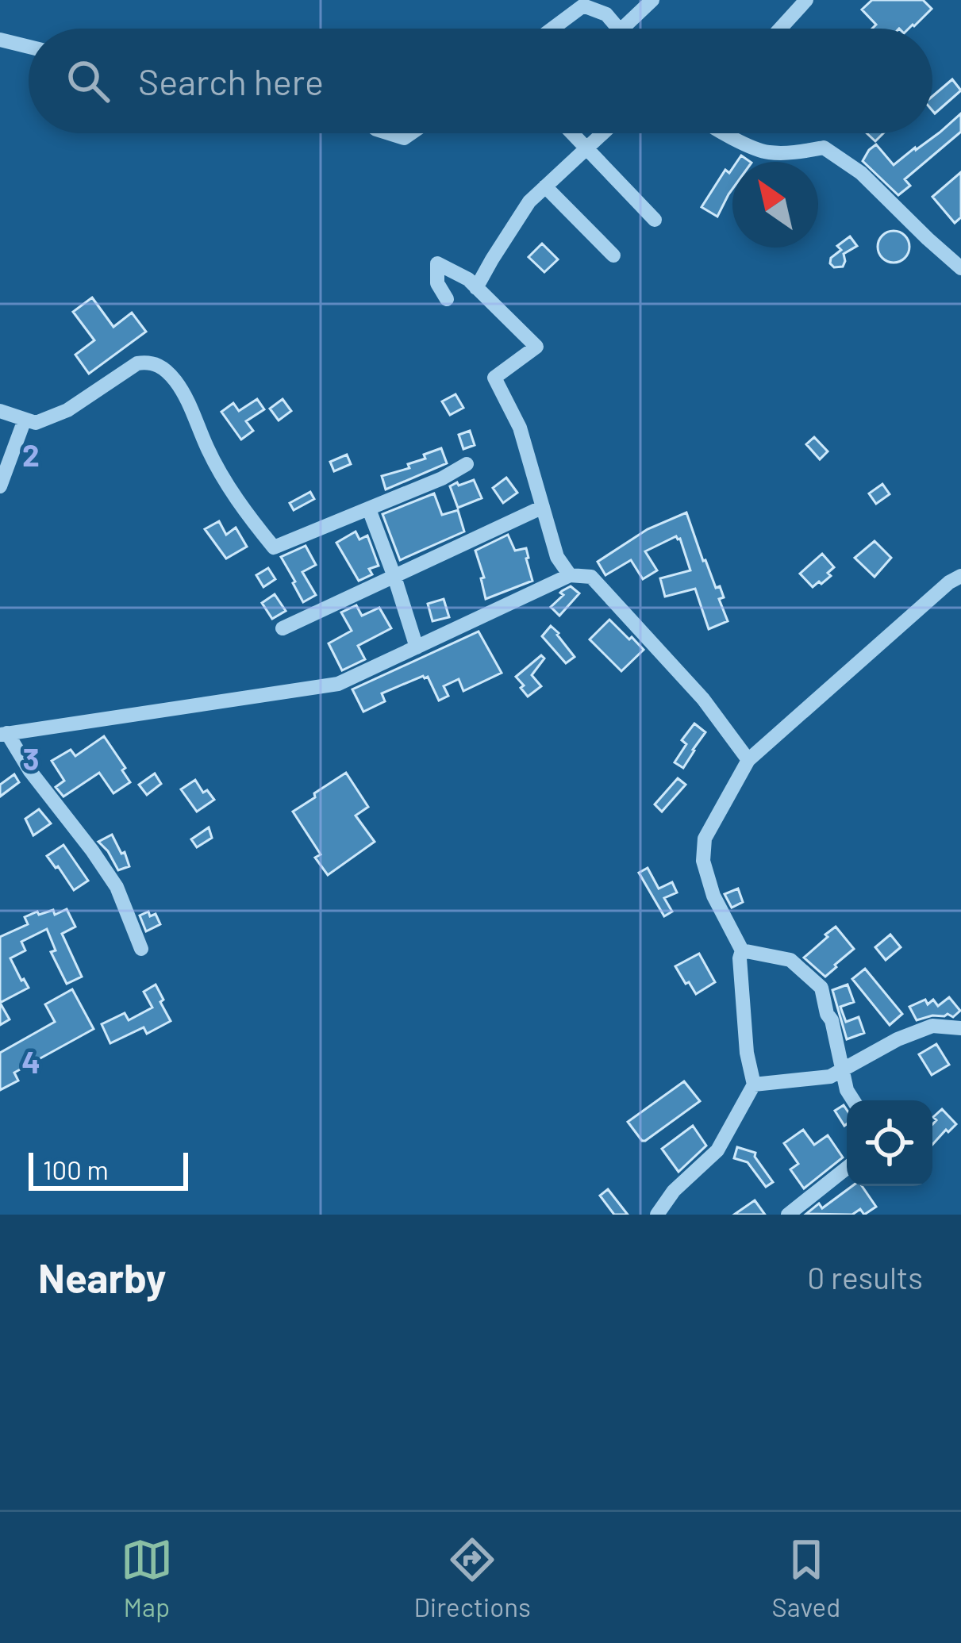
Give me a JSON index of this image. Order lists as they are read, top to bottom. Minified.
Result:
{"scale_bar":"100 m","north":"top left","page":{"search":"Search here","scale":"100 m","heading":["Nearby","0 results"],"nav":["Map","Directions","Saved"]},"grid":{"rows":["2","3","4"]}}
